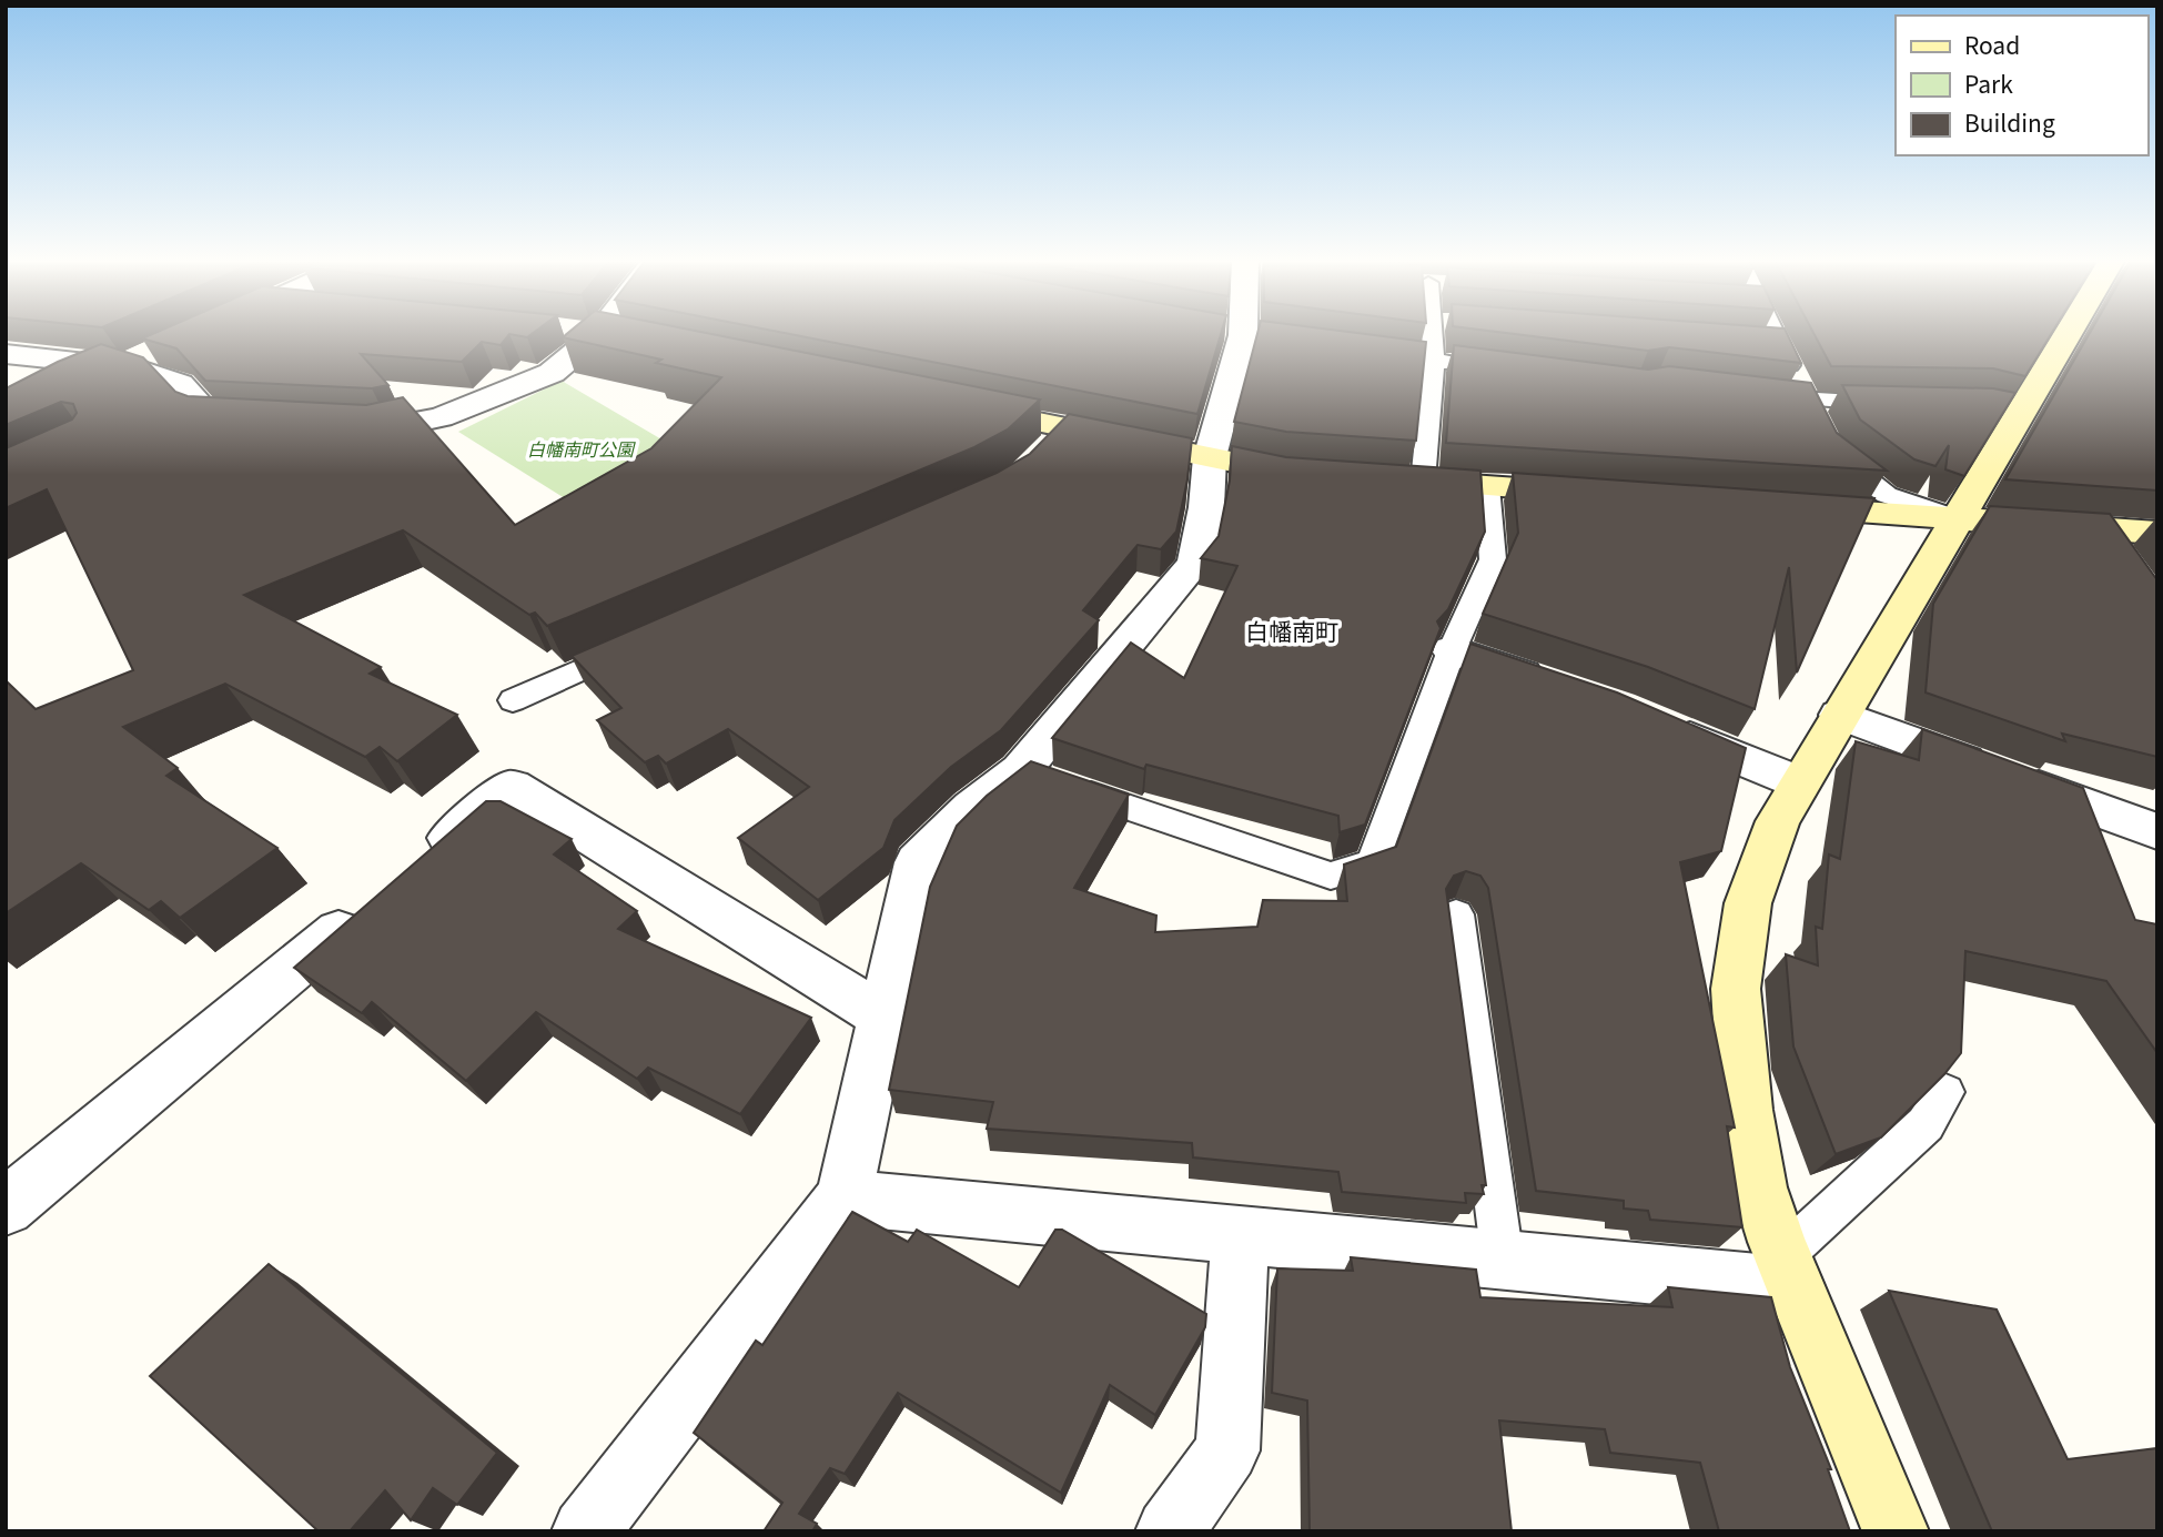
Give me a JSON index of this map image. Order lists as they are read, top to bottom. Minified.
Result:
{"districts":["白幡南町"],"parks":["白幡南町公園"],"legend":["Road","Park","Building"]}
